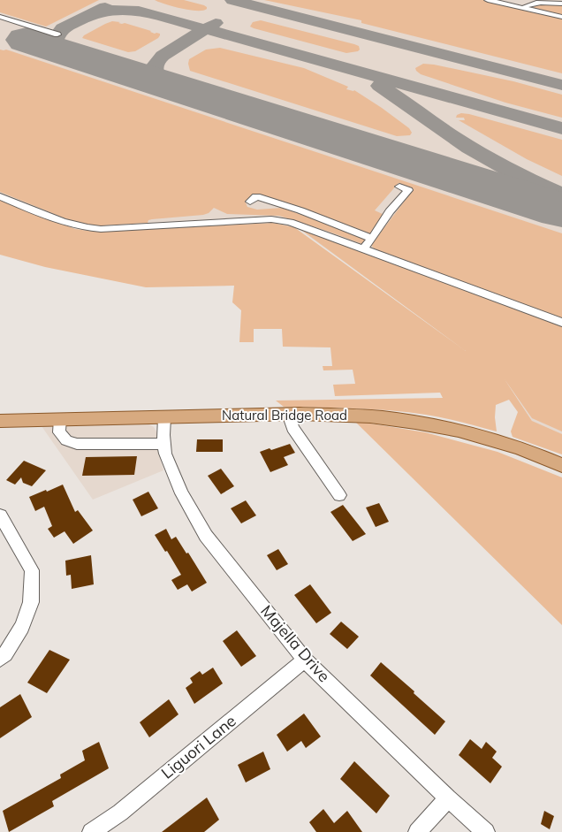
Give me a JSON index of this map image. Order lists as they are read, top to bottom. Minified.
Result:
{"streets":{"main road":["Natural Bridge Road"],"street":["Majella Drive","Liguori Lane"]},"crossings":[["Natural Bridge Road","Majella Drive"],["Majella Drive","Liguori Lane"]]}
